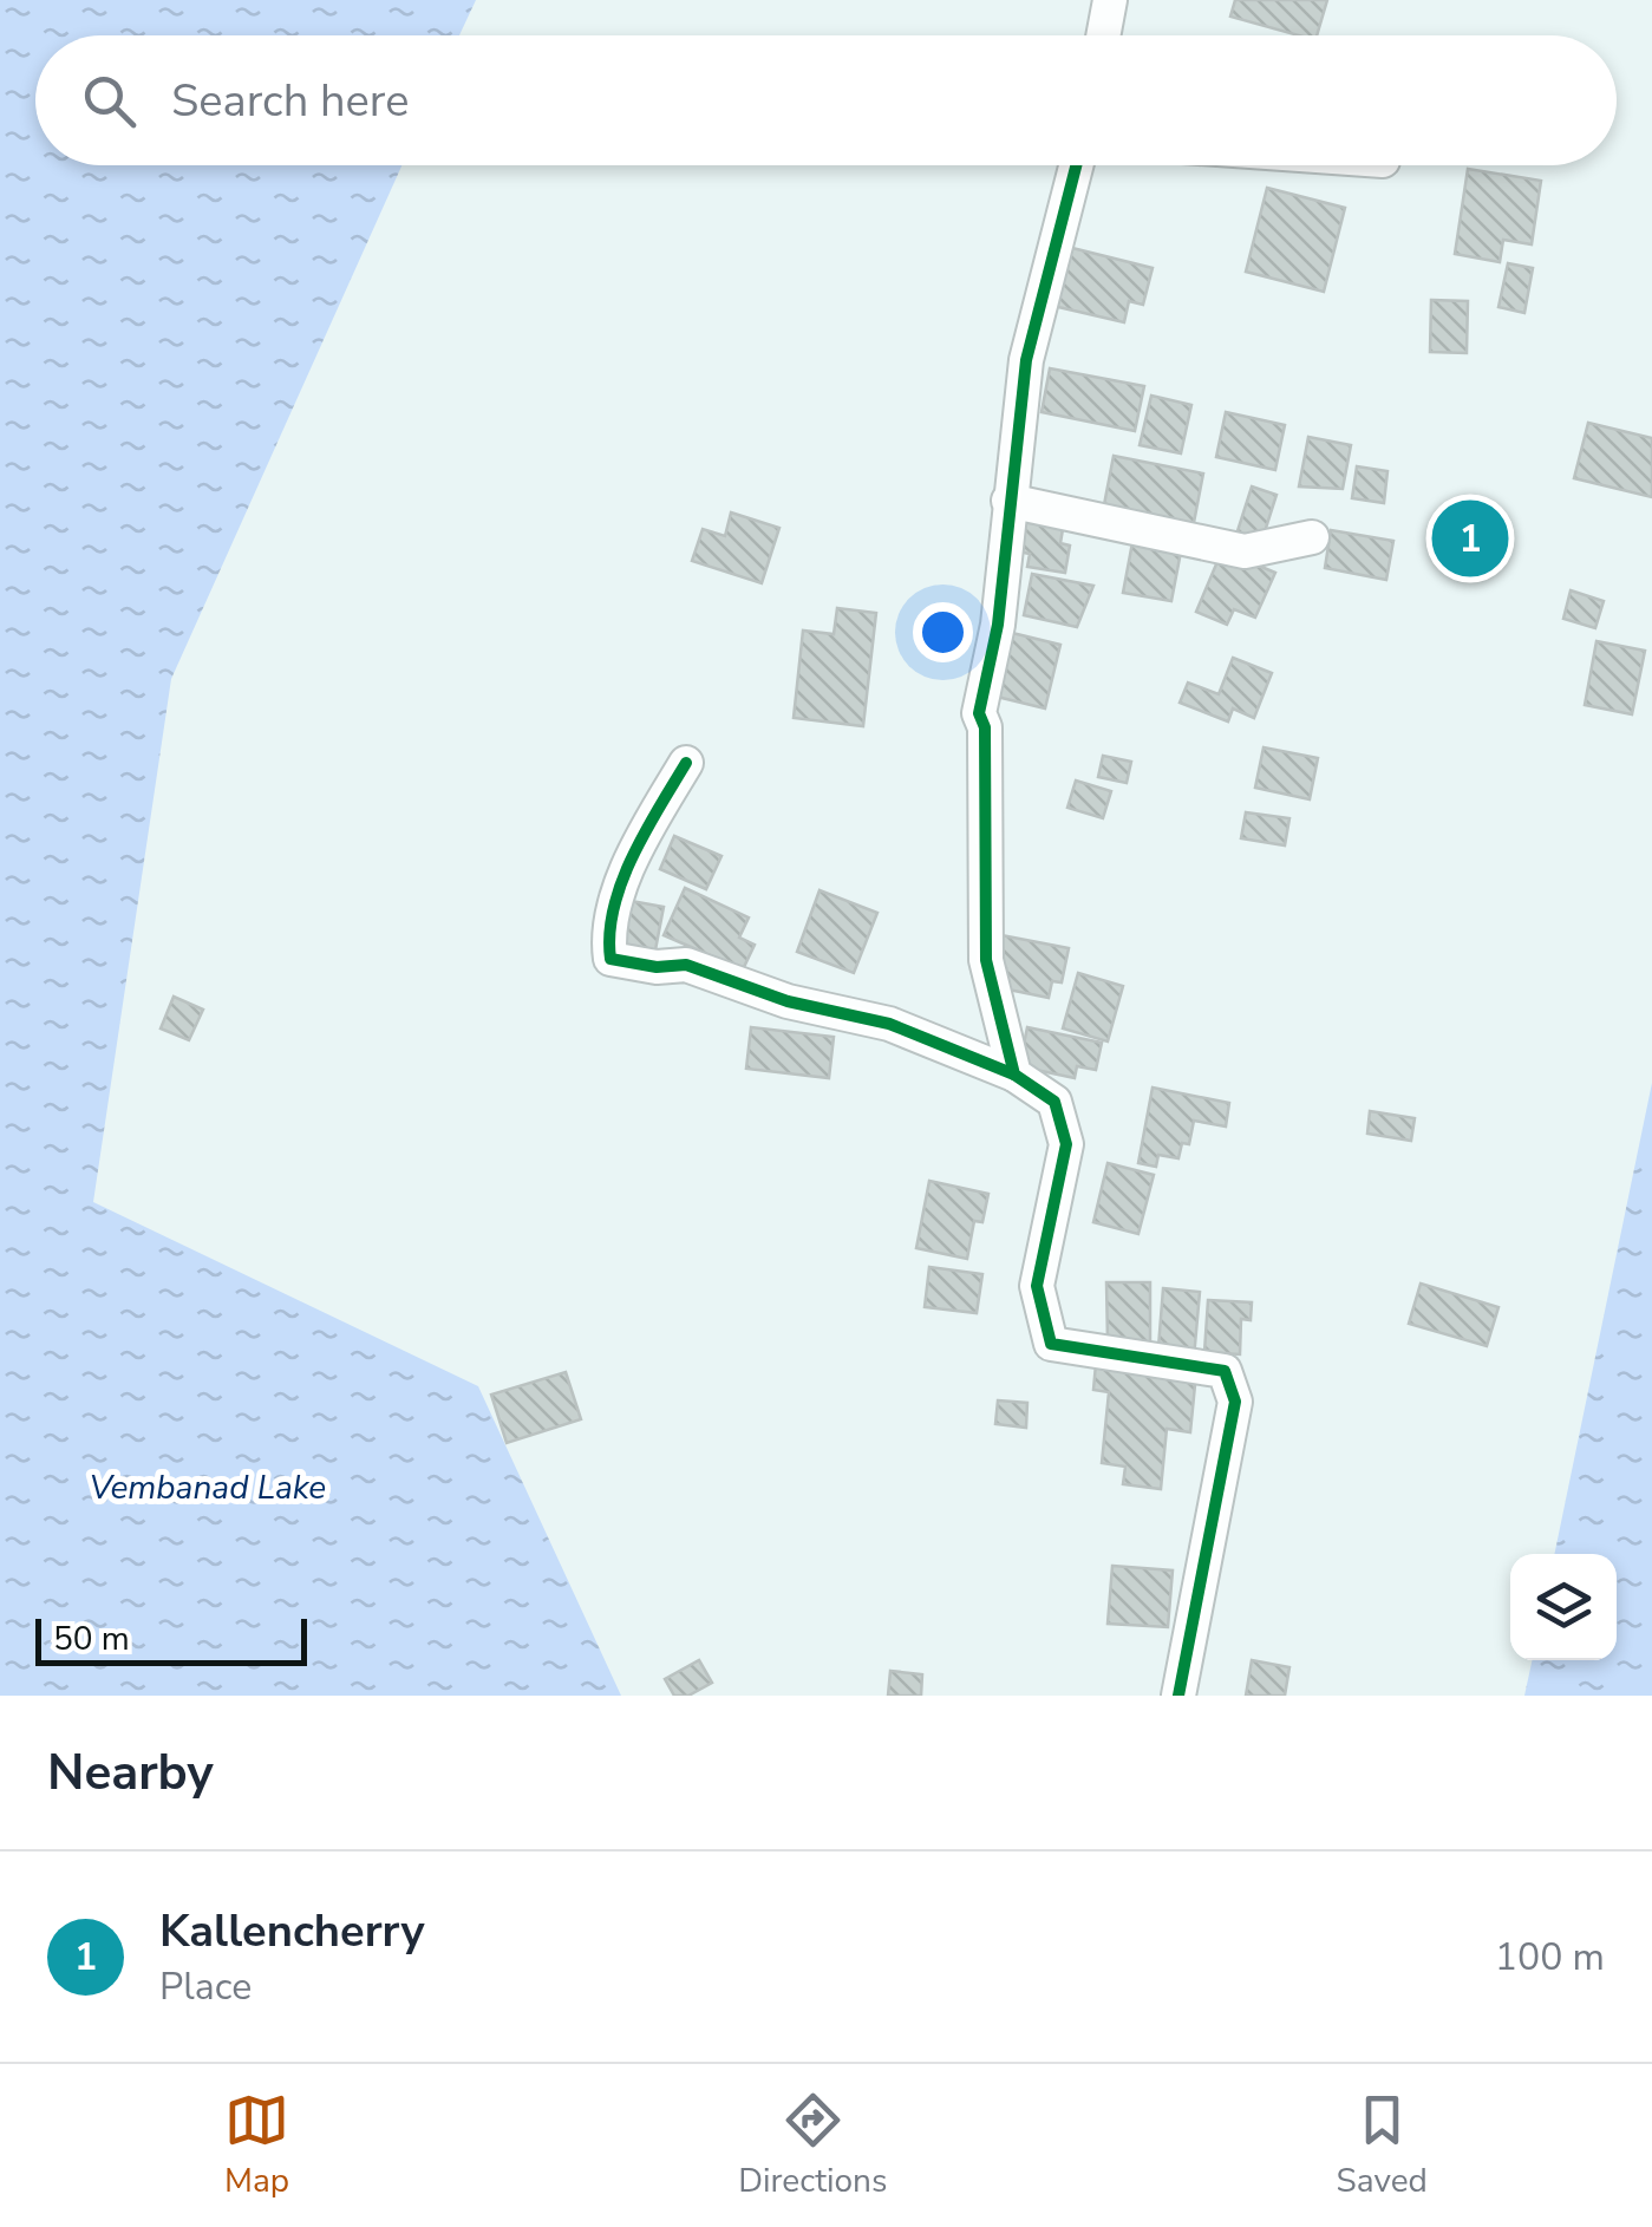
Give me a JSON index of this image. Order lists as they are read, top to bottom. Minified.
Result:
{"water":["Vembanad Lake"],"scale_bar":"50 m","page":{"search":"Search here","pins":"1","scale":"50 m","heading":"Nearby","list":[{"mark":"1","name":"Kallencherry","note":"Place","value":"100 m"}],"nav":["Map","Directions","Saved"]}}
